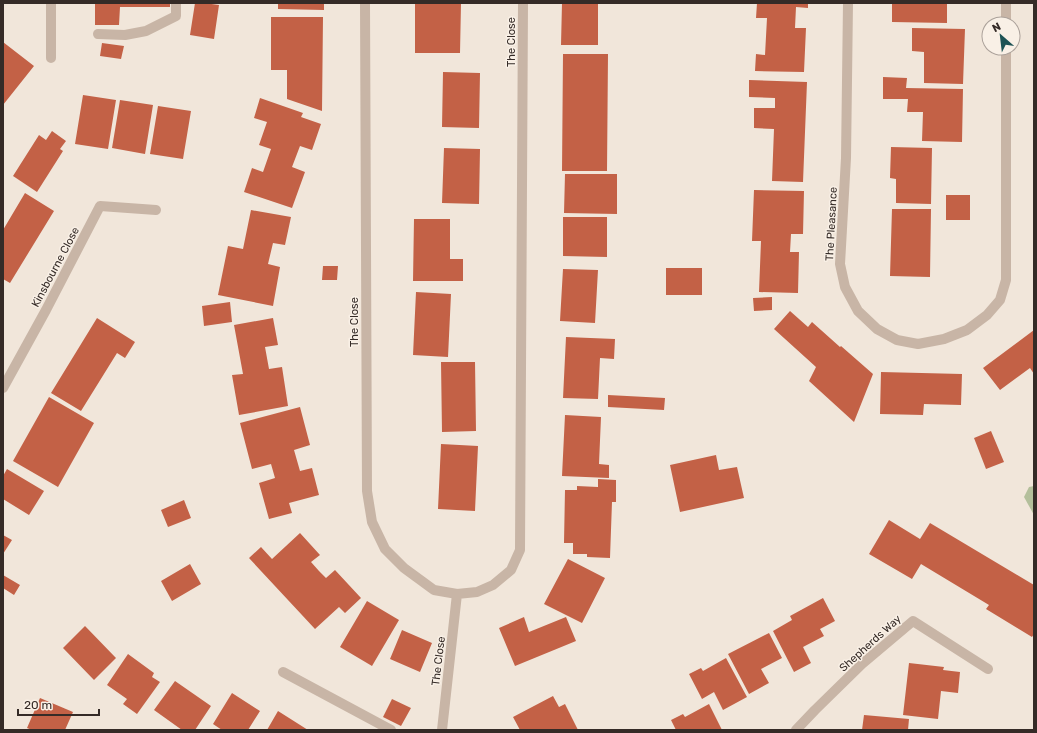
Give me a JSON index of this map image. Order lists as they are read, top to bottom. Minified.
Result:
{"streets":{"street":["The Close","The Pleasance","Kinsbourne Close","Shepherds Way"]},"scale_bar":"20 m","north":"top left"}
